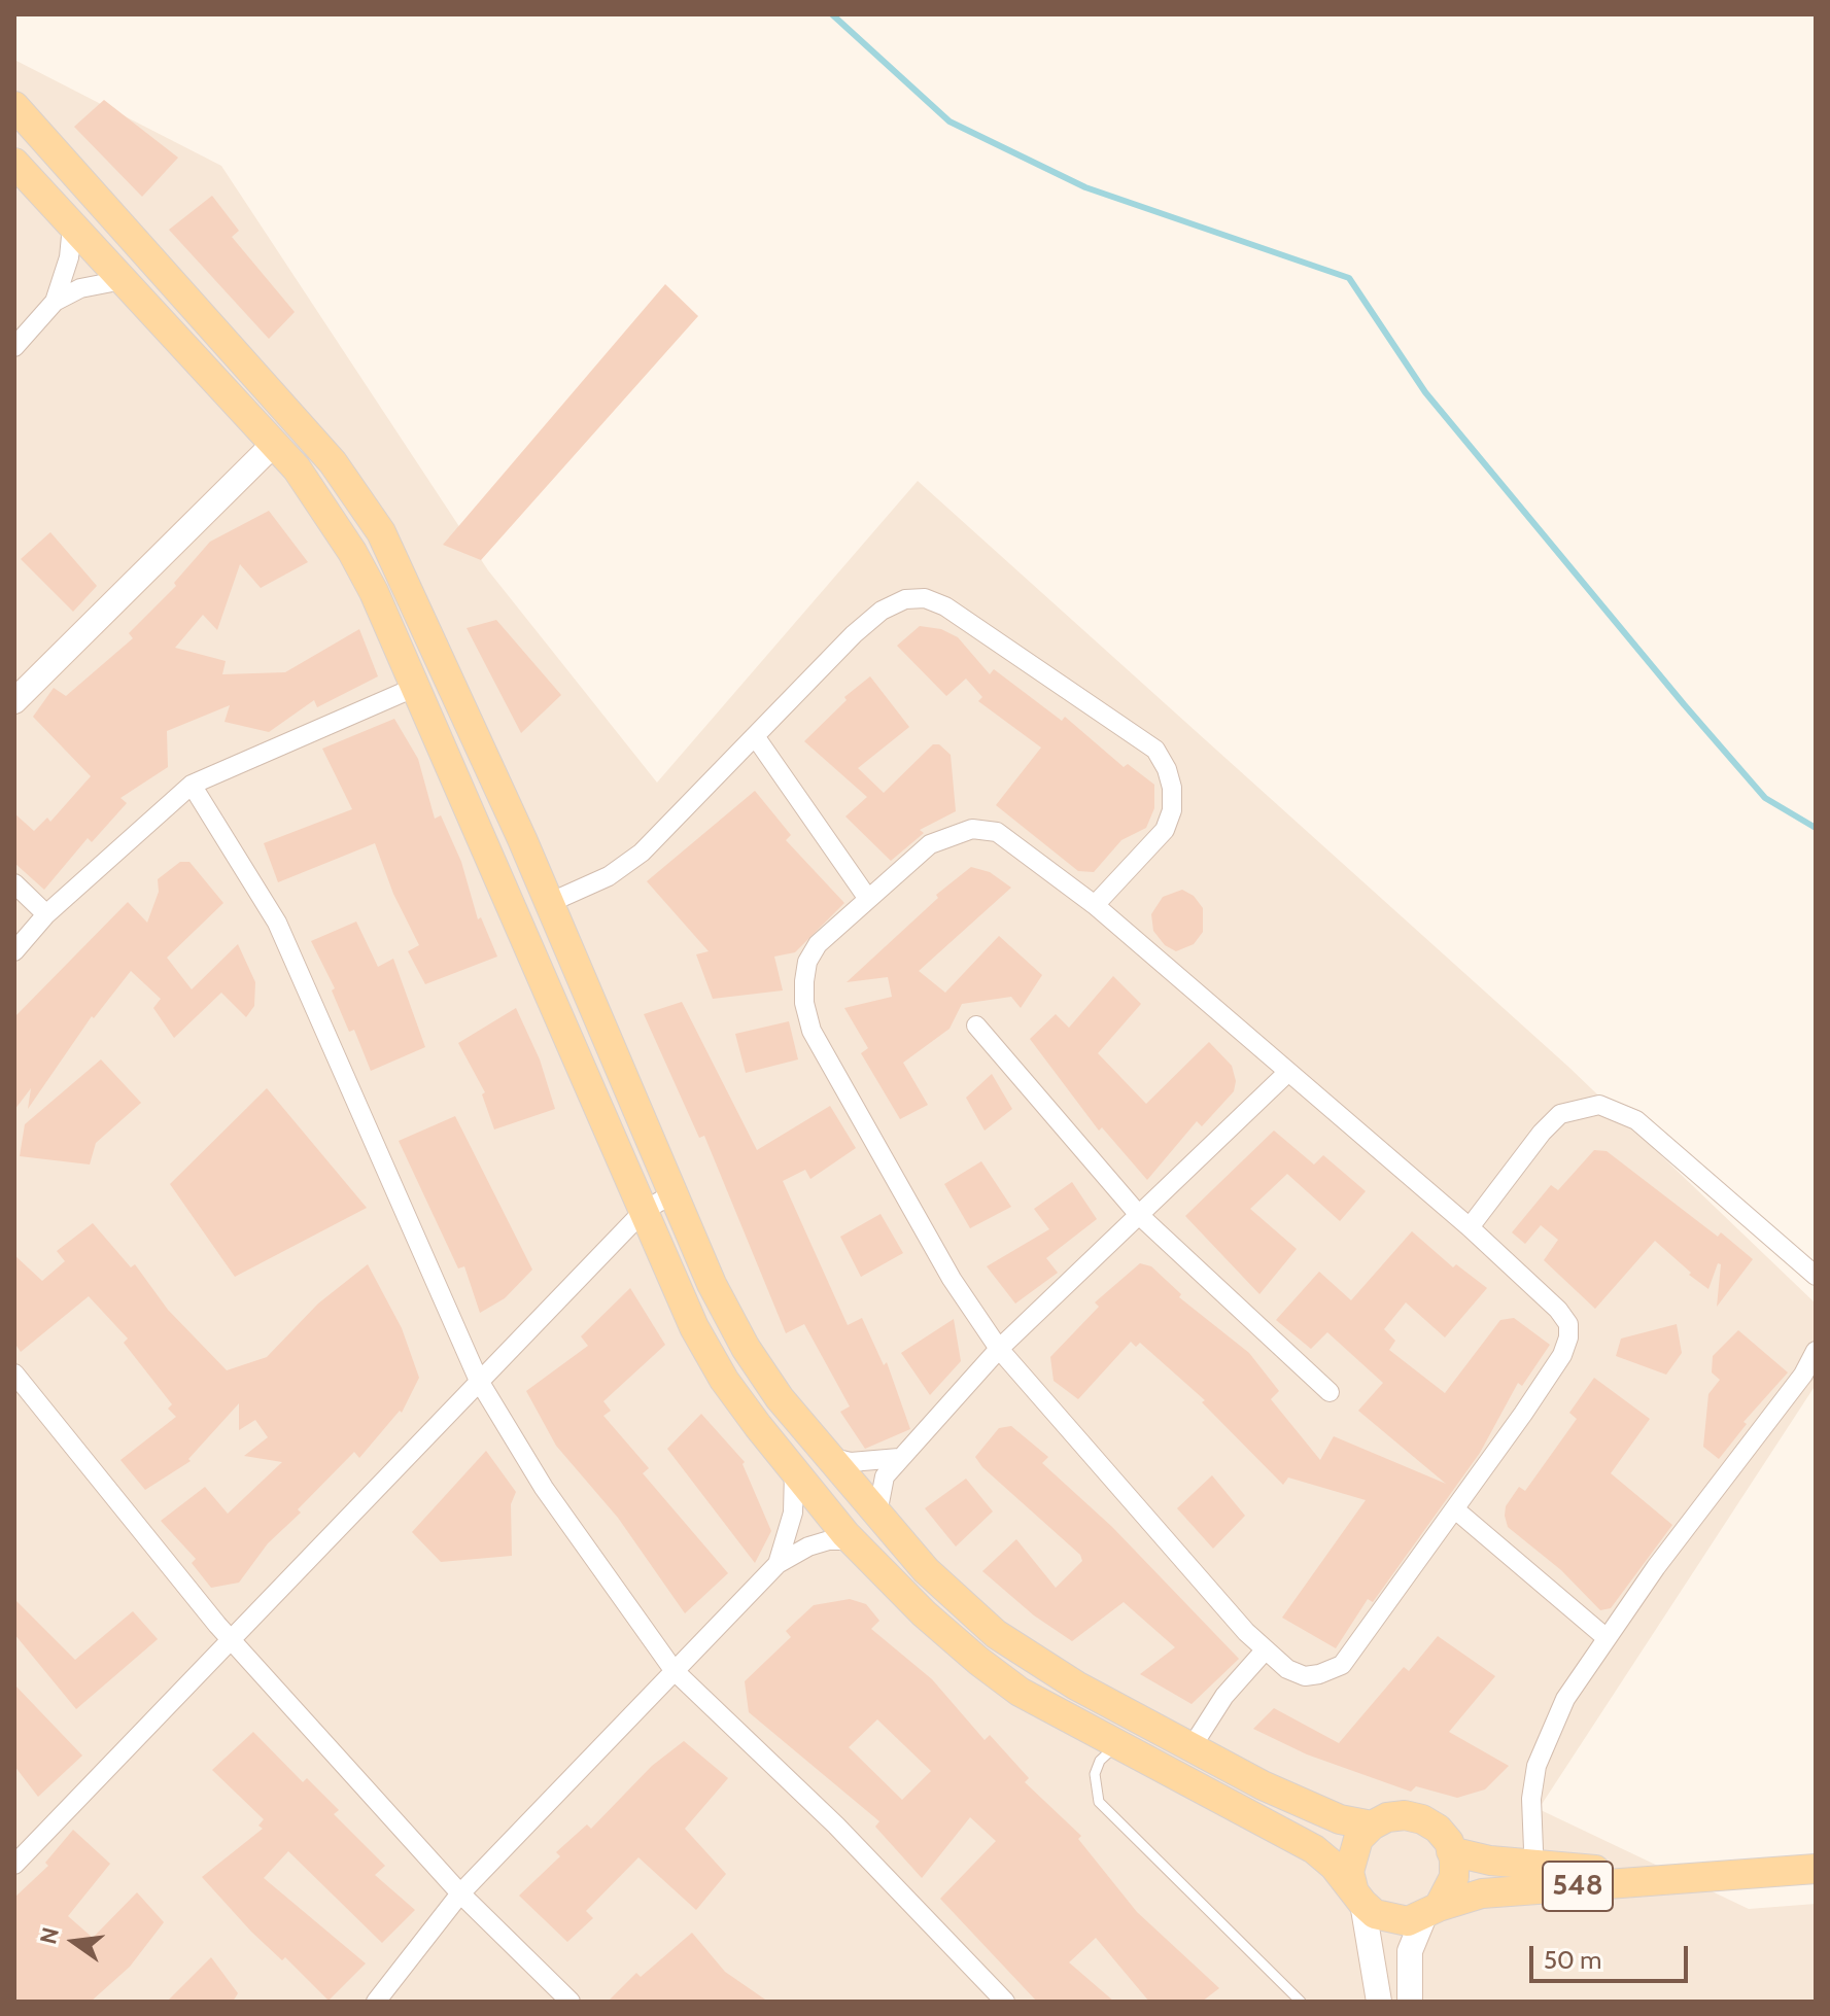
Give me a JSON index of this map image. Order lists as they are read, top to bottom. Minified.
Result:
{"streets":{"main road":["548"]},"scale_bar":"50 m","north":"left"}
